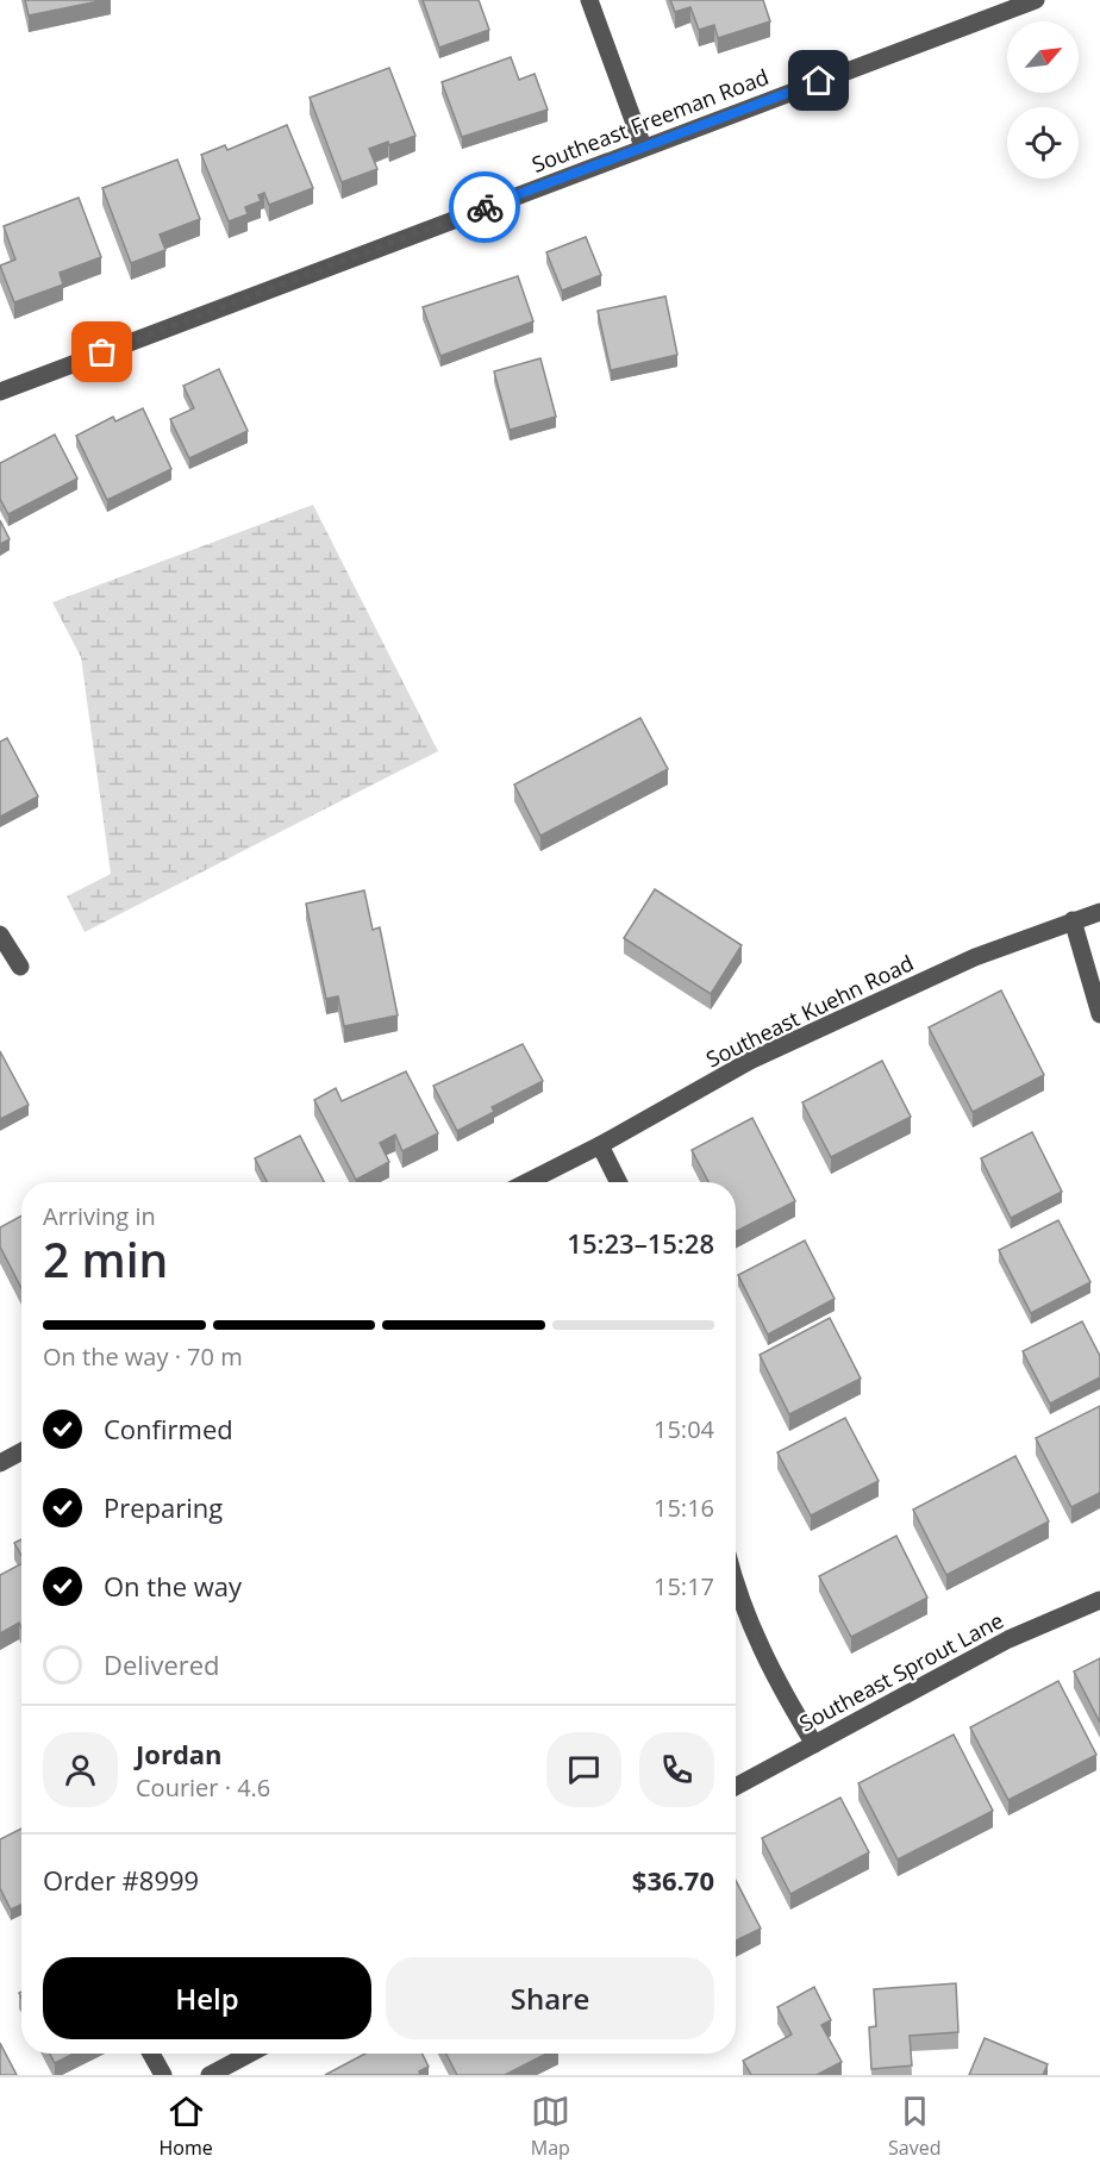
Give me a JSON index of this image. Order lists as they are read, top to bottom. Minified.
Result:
{"streets":{"street":["Southeast Freeman Road","Southeast Kuehn Road","Southeast Sprout Lane"]},"north":"top right","page":{"heading":["2 min","Arriving in","15:23–15:28"],"panel":["Jordan","Courier · 4.6","Order #8999","$36.70"],"bar":"On the way · 70 m","list":[["Confirmed","15:04"],["Preparing","15:16"],["On the way","15:17"],"Delivered"],"buttons":["Help","Share"],"tabs":["Home","Map","Saved"]}}
